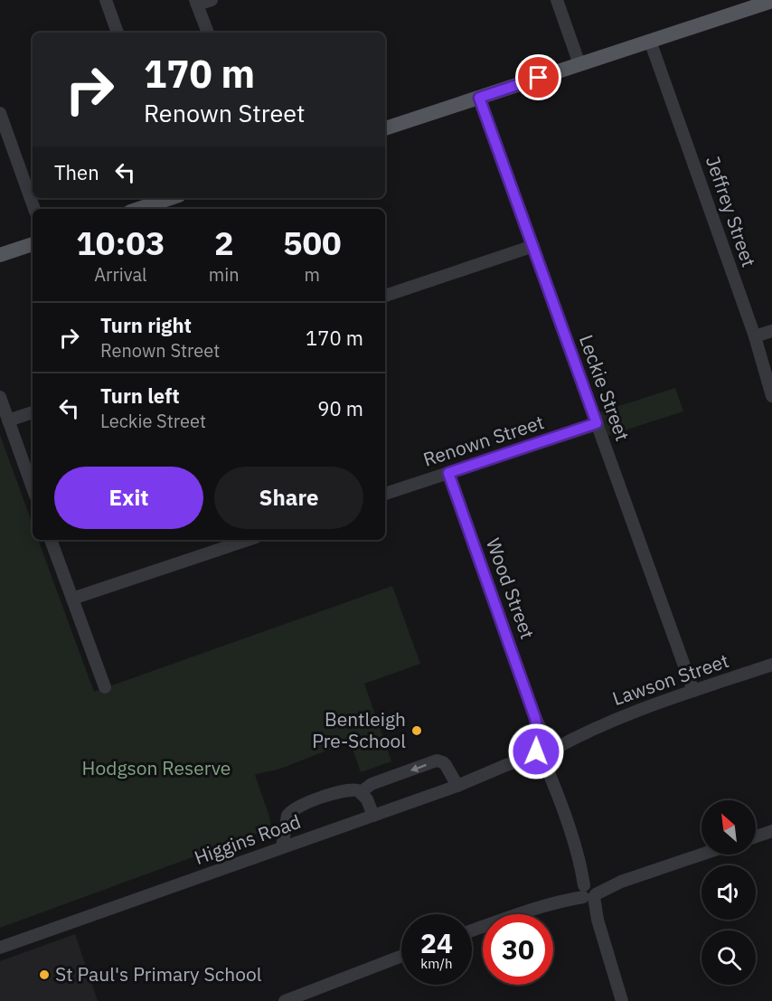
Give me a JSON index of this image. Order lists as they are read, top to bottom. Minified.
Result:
{"streets":{"street":["Jeffrey Street","Leckie Street","Renown Street","Wood Street","Lawson Street","Higgins Road"]},"crossings":[["Leckie Street","Renown Street"],["Leckie Street","Lawson Street"],["Renown Street","Wood Street"],["Wood Street","Lawson Street"],["Wood Street","Higgins Road"],["Lawson Street","Higgins Road"]],"parks":["Hodgson Reserve"],"places":["Bentleigh Pre-School","St Paul's Primary School"],"north":"top left","page":{"turn":["170 m","Renown Street"],"then":"Then","eta":["10:03","Arrival","2","min","500","m"],"list":[{"name":"Turn right","note":"Renown Street","value":"170 m"},{"name":"Turn left","note":"Leckie Street","value":"90 m"}],"buttons":["Exit","Share"],"speed":"24 km/h","limit":"30"}}
